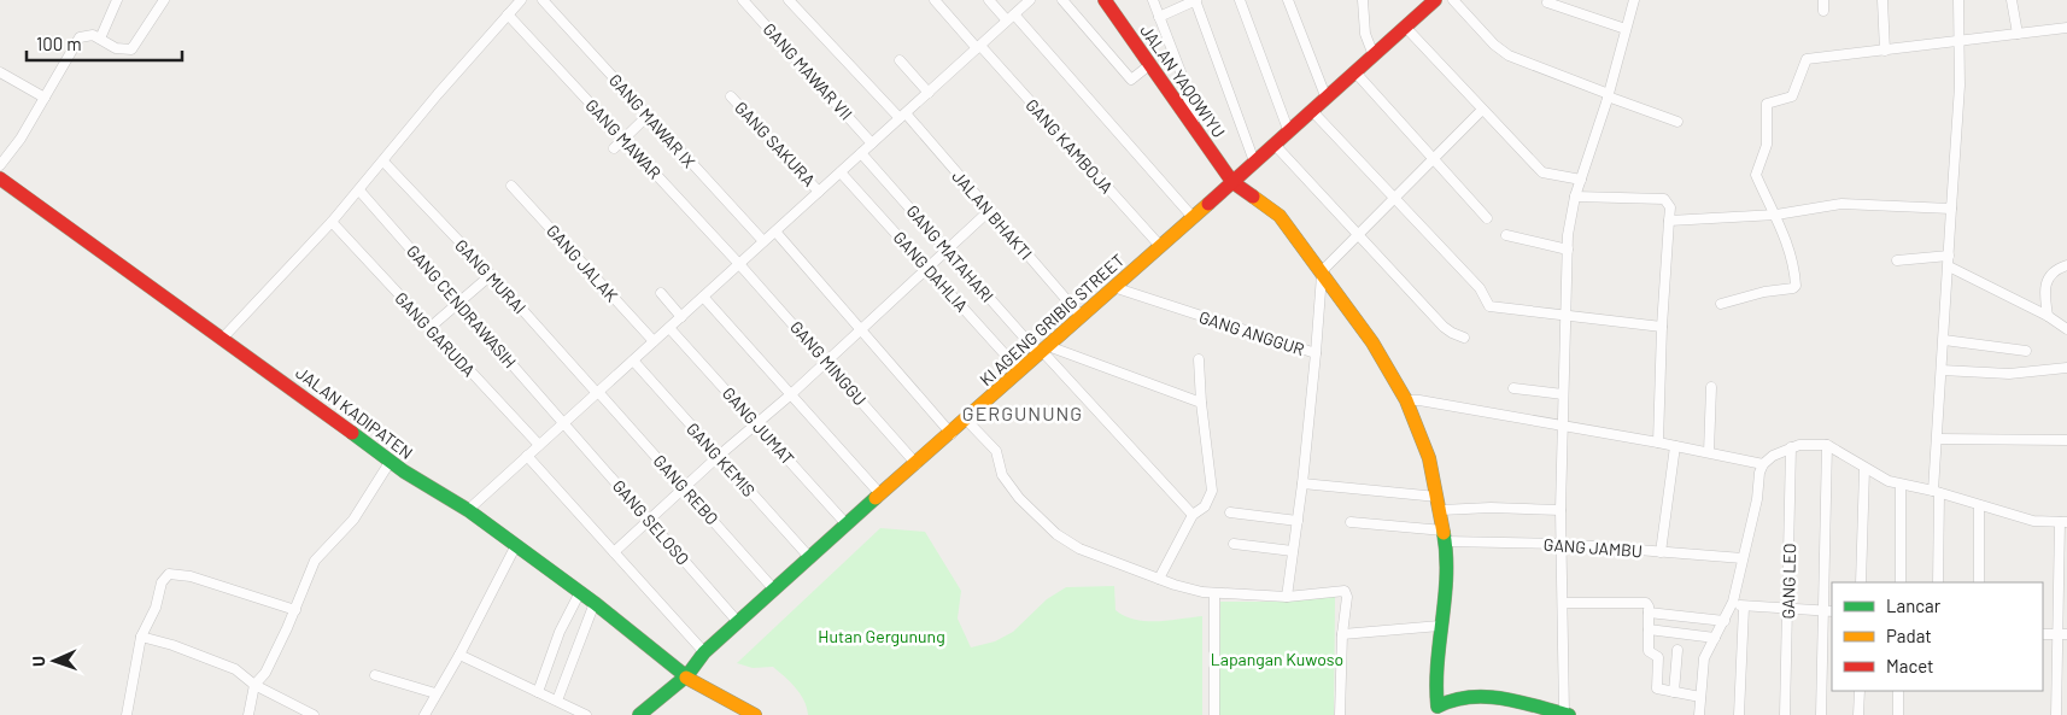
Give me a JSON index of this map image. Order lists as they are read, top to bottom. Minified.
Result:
{"streets":{"main road":["JALAN YAQOWIYU","KI AGENG GRIBIG STREET","JALAN KADIPATEN"],"street":["GANG MAWAR VII","GANG MAWAR IX","GANG MAWAR","GANG SAKURA","GANG KAMBOJA","JALAN BHAKTI","GANG MATAHARI","GANG JALAK","GANG DAHLIA","GANG MURAI","GANG CENDRAWASIH","GANG ANGGUR","GANG GARUDA","GANG MINGGU","GANG JUMAT","GANG KEMIS","GANG REBO","GANG SELOSO","GANG JAMBU","GANG LEO"]},"crossings":[["JALAN YAQOWIYU","KI AGENG GRIBIG STREET"],["JALAN YAQOWIYU","GANG ANGGUR"],["JALAN YAQOWIYU","GANG JAMBU"],["GANG MAWAR","GANG MINGGU"],["GANG KAMBOJA","KI AGENG GRIBIG STREET"],["JALAN BHAKTI","KI AGENG GRIBIG STREET"],["GANG MATAHARI","KI AGENG GRIBIG STREET"],["GANG DAHLIA","KI AGENG GRIBIG STREET"],["GANG MURAI","GANG REBO"],["GANG CENDRAWASIH","GANG SELOSO"],["KI AGENG GRIBIG STREET","GANG ANGGUR"],["KI AGENG GRIBIG STREET","GANG MINGGU"],["KI AGENG GRIBIG STREET","JALAN KADIPATEN"],["KI AGENG GRIBIG STREET","GANG JUMAT"],["KI AGENG GRIBIG STREET","GANG KEMIS"],["KI AGENG GRIBIG STREET","GANG REBO"],["KI AGENG GRIBIG STREET","GANG SELOSO"]],"districts":["GERGUNUNG"],"parks":["Hutan Gergunung","Lapangan Kuwoso"],"legend":["Lancar","Padat","Macet"],"scale_bar":"100 m","north":"left"}
